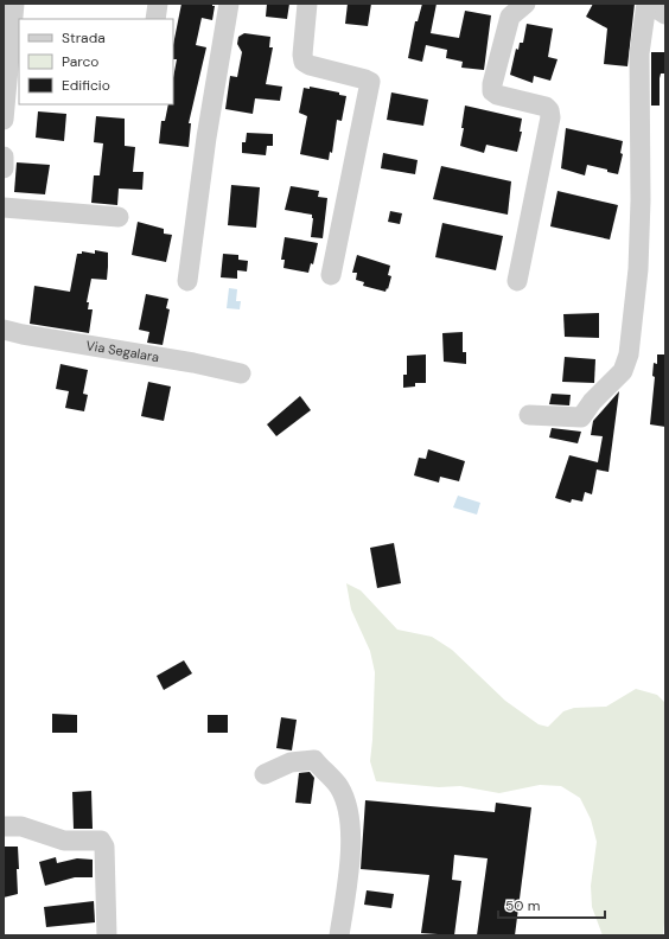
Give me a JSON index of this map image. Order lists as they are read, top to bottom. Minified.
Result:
{"streets":{"street":["Via Segalara"]},"legend":["Strada","Parco","Edificio"],"scale_bar":"50 m"}
